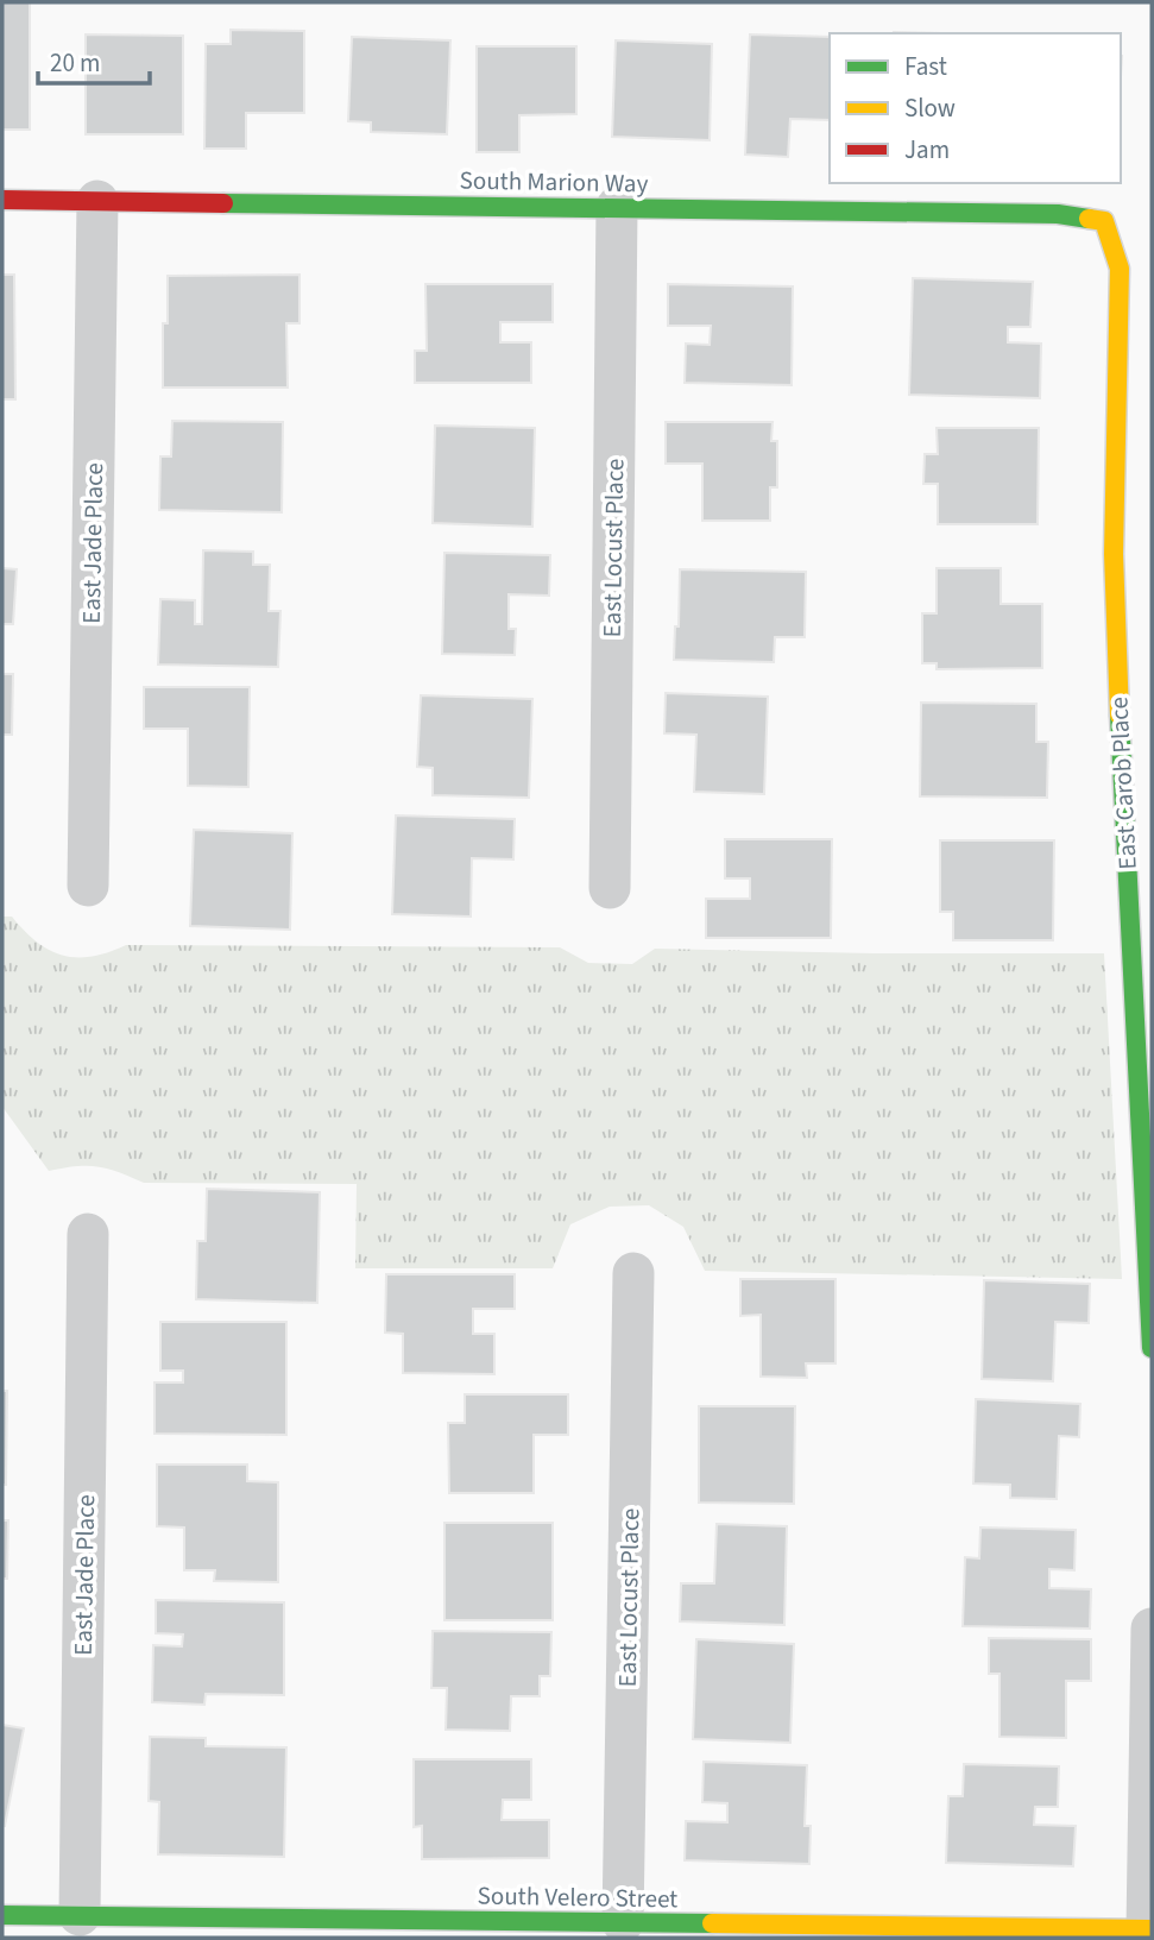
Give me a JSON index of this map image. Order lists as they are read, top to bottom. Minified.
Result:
{"streets":{"street":["South Marion Way","East Jade Place","East Locust Place","East Carob Place","South Velero Street"]},"crossings":[["South Marion Way","East Jade Place"],["South Marion Way","East Locust Place"],["South Marion Way","East Carob Place"],["East Jade Place","South Velero Street"],["East Locust Place","South Velero Street"]],"legend":["Fast","Slow","Jam"],"scale_bar":"20 m"}
